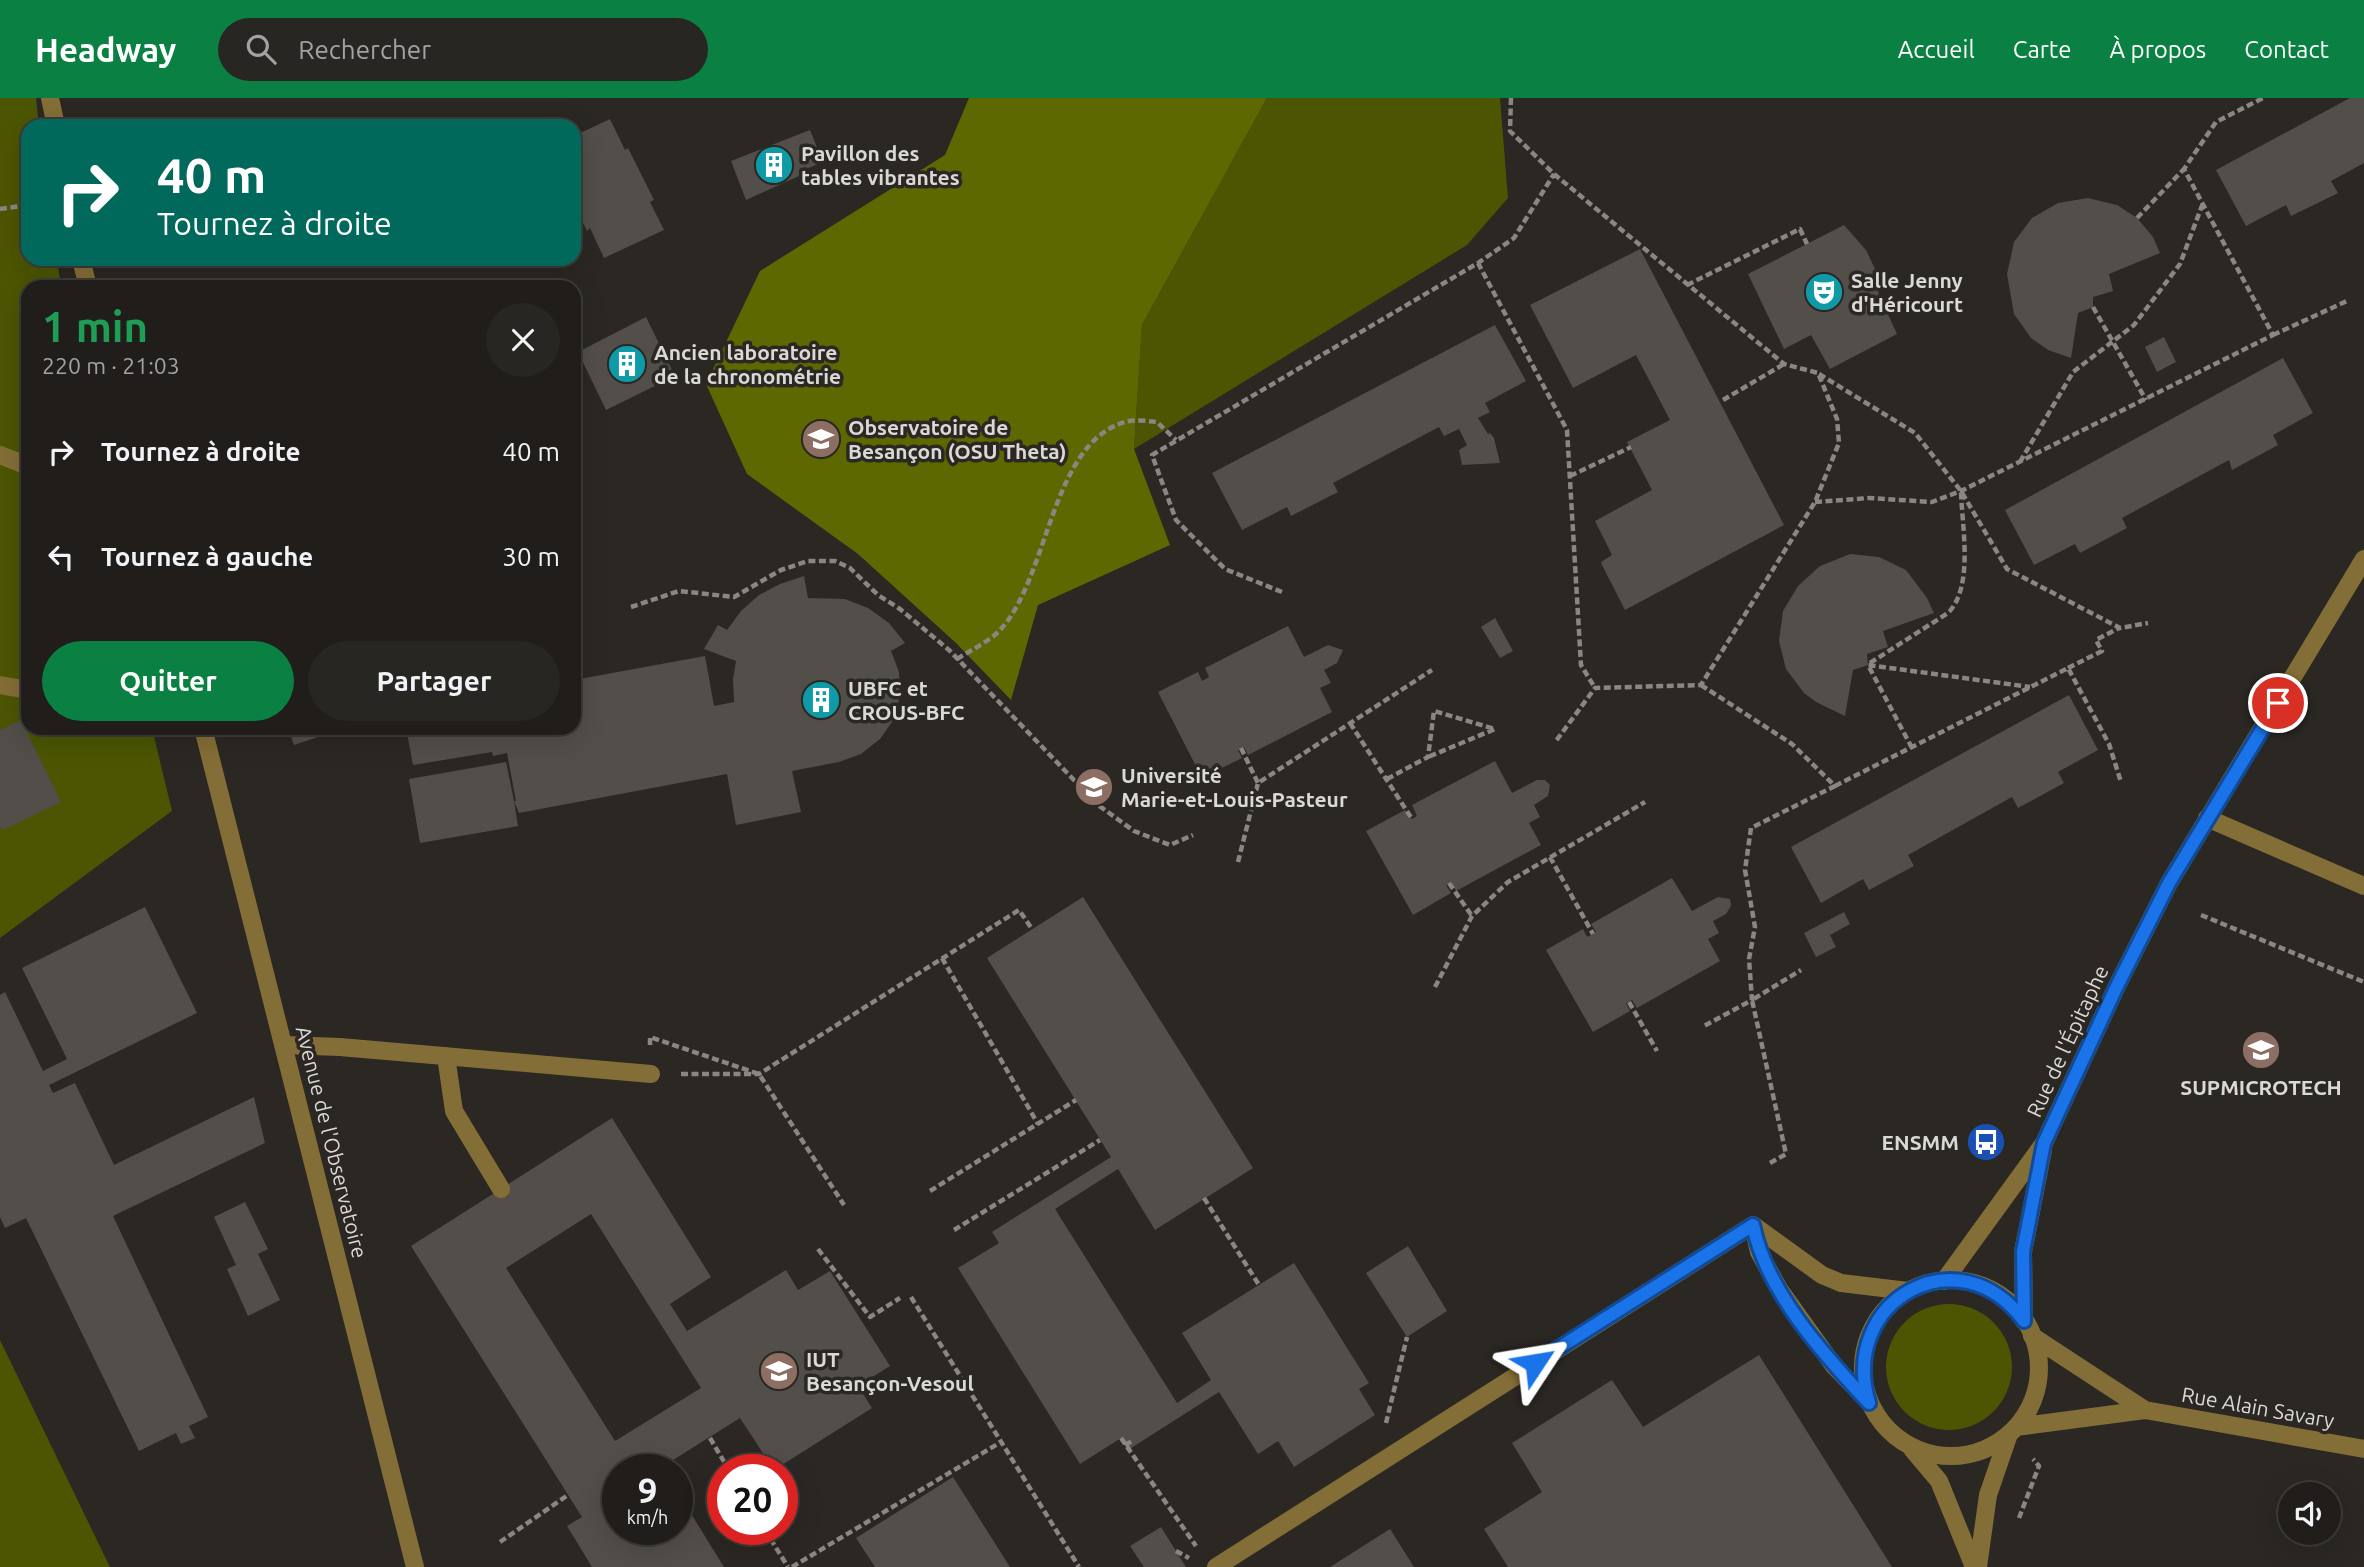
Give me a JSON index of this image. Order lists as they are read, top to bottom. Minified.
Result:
{"streets":{"street":["Rue de l'Épitaphe","Avenue de l'Observatoire","Rue Alain Savary"]},"crossings":[["Rue de l'Épitaphe","Rue Alain Savary"]],"places":{"building":["Pavillon des tables vibrantes","Ancien laboratoire de la chronométrie","UBFC et CROUS-BFC"],"theatre":["Salle Jenny d'Héricourt"],"school or university":["Observatoire de Besançon (OSU Theta)","Université Marie-et-Louis-Pasteur","SUPMICROTECH","IUT Besançon-Vesoul"],"bus stop":["ENSMM"]},"page":{"header":"Headway","search":"Rechercher","nav":["Accueil","Carte","À propos","Contact"],"turn":["40 m","Tournez à droite"],"heading":["1 min","220 m · 21:03"],"list":[{"name":"Tournez à droite","value":"40 m"},{"name":"Tournez à gauche","value":"30 m"}],"buttons":["Quitter","Partager"],"speed":"9 km/h","limit":"20"}}
